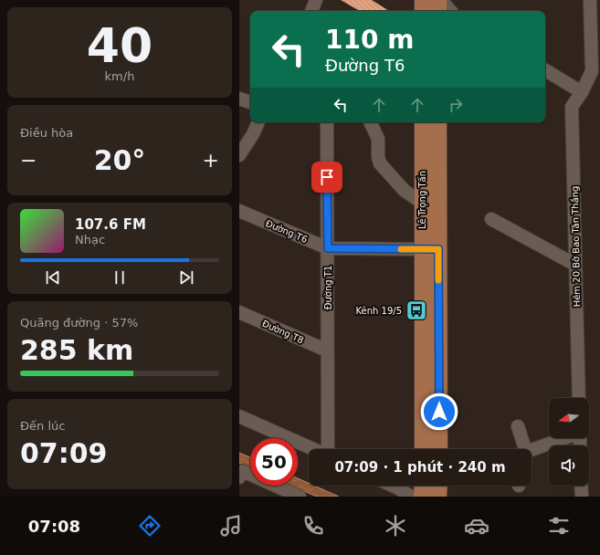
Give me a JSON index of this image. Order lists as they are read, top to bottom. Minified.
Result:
{"streets":{"main road":["Lê Trọng Tấn"],"street":["Đường T6","Hẻm 20 Bờ Bao Tân Thắng","Đường T1","Đường T8"]},"crossings":[["Lê Trọng Tấn","Đường T6"],["Đường T6","Đường T1"],["Đường T1","Đường T8"]],"places":{"bus stop":["Kênh 19/5"]},"north":"left","page":{"tile":[["40","km/h"],"Điều hòa",["Quãng đường · 57%","285 km"],["Đến lúc","07:09"]],"turn":["110 m","Đường T6"],"heat":["−","20°","+"],"song":["107.6 FM","Nhạc"],"limit":"50","trip":"07:09 · 1 phút · 240 m","tabs":"07:08"}}
